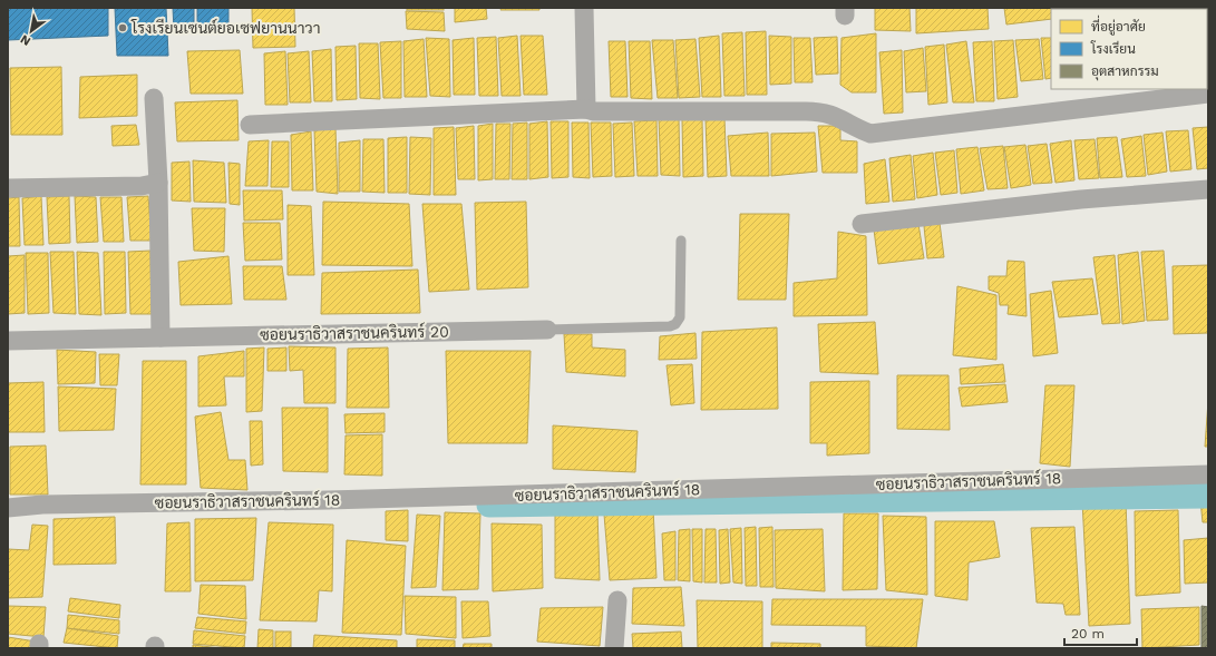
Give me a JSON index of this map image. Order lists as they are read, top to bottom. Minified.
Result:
{"streets":{"street":["ซอยนราธิวาสราชนครินทร์ 20","ซอยนราธิวาสราชนครินทร์ 18"]},"places":["โรงเรียนเซนต์ยอเซฟยานนาวา"],"legend":["ที่อยู่อาศัย","โรงเรียน","อุตสาหกรรม"],"scale_bar":"20 m","north":"bottom left"}
